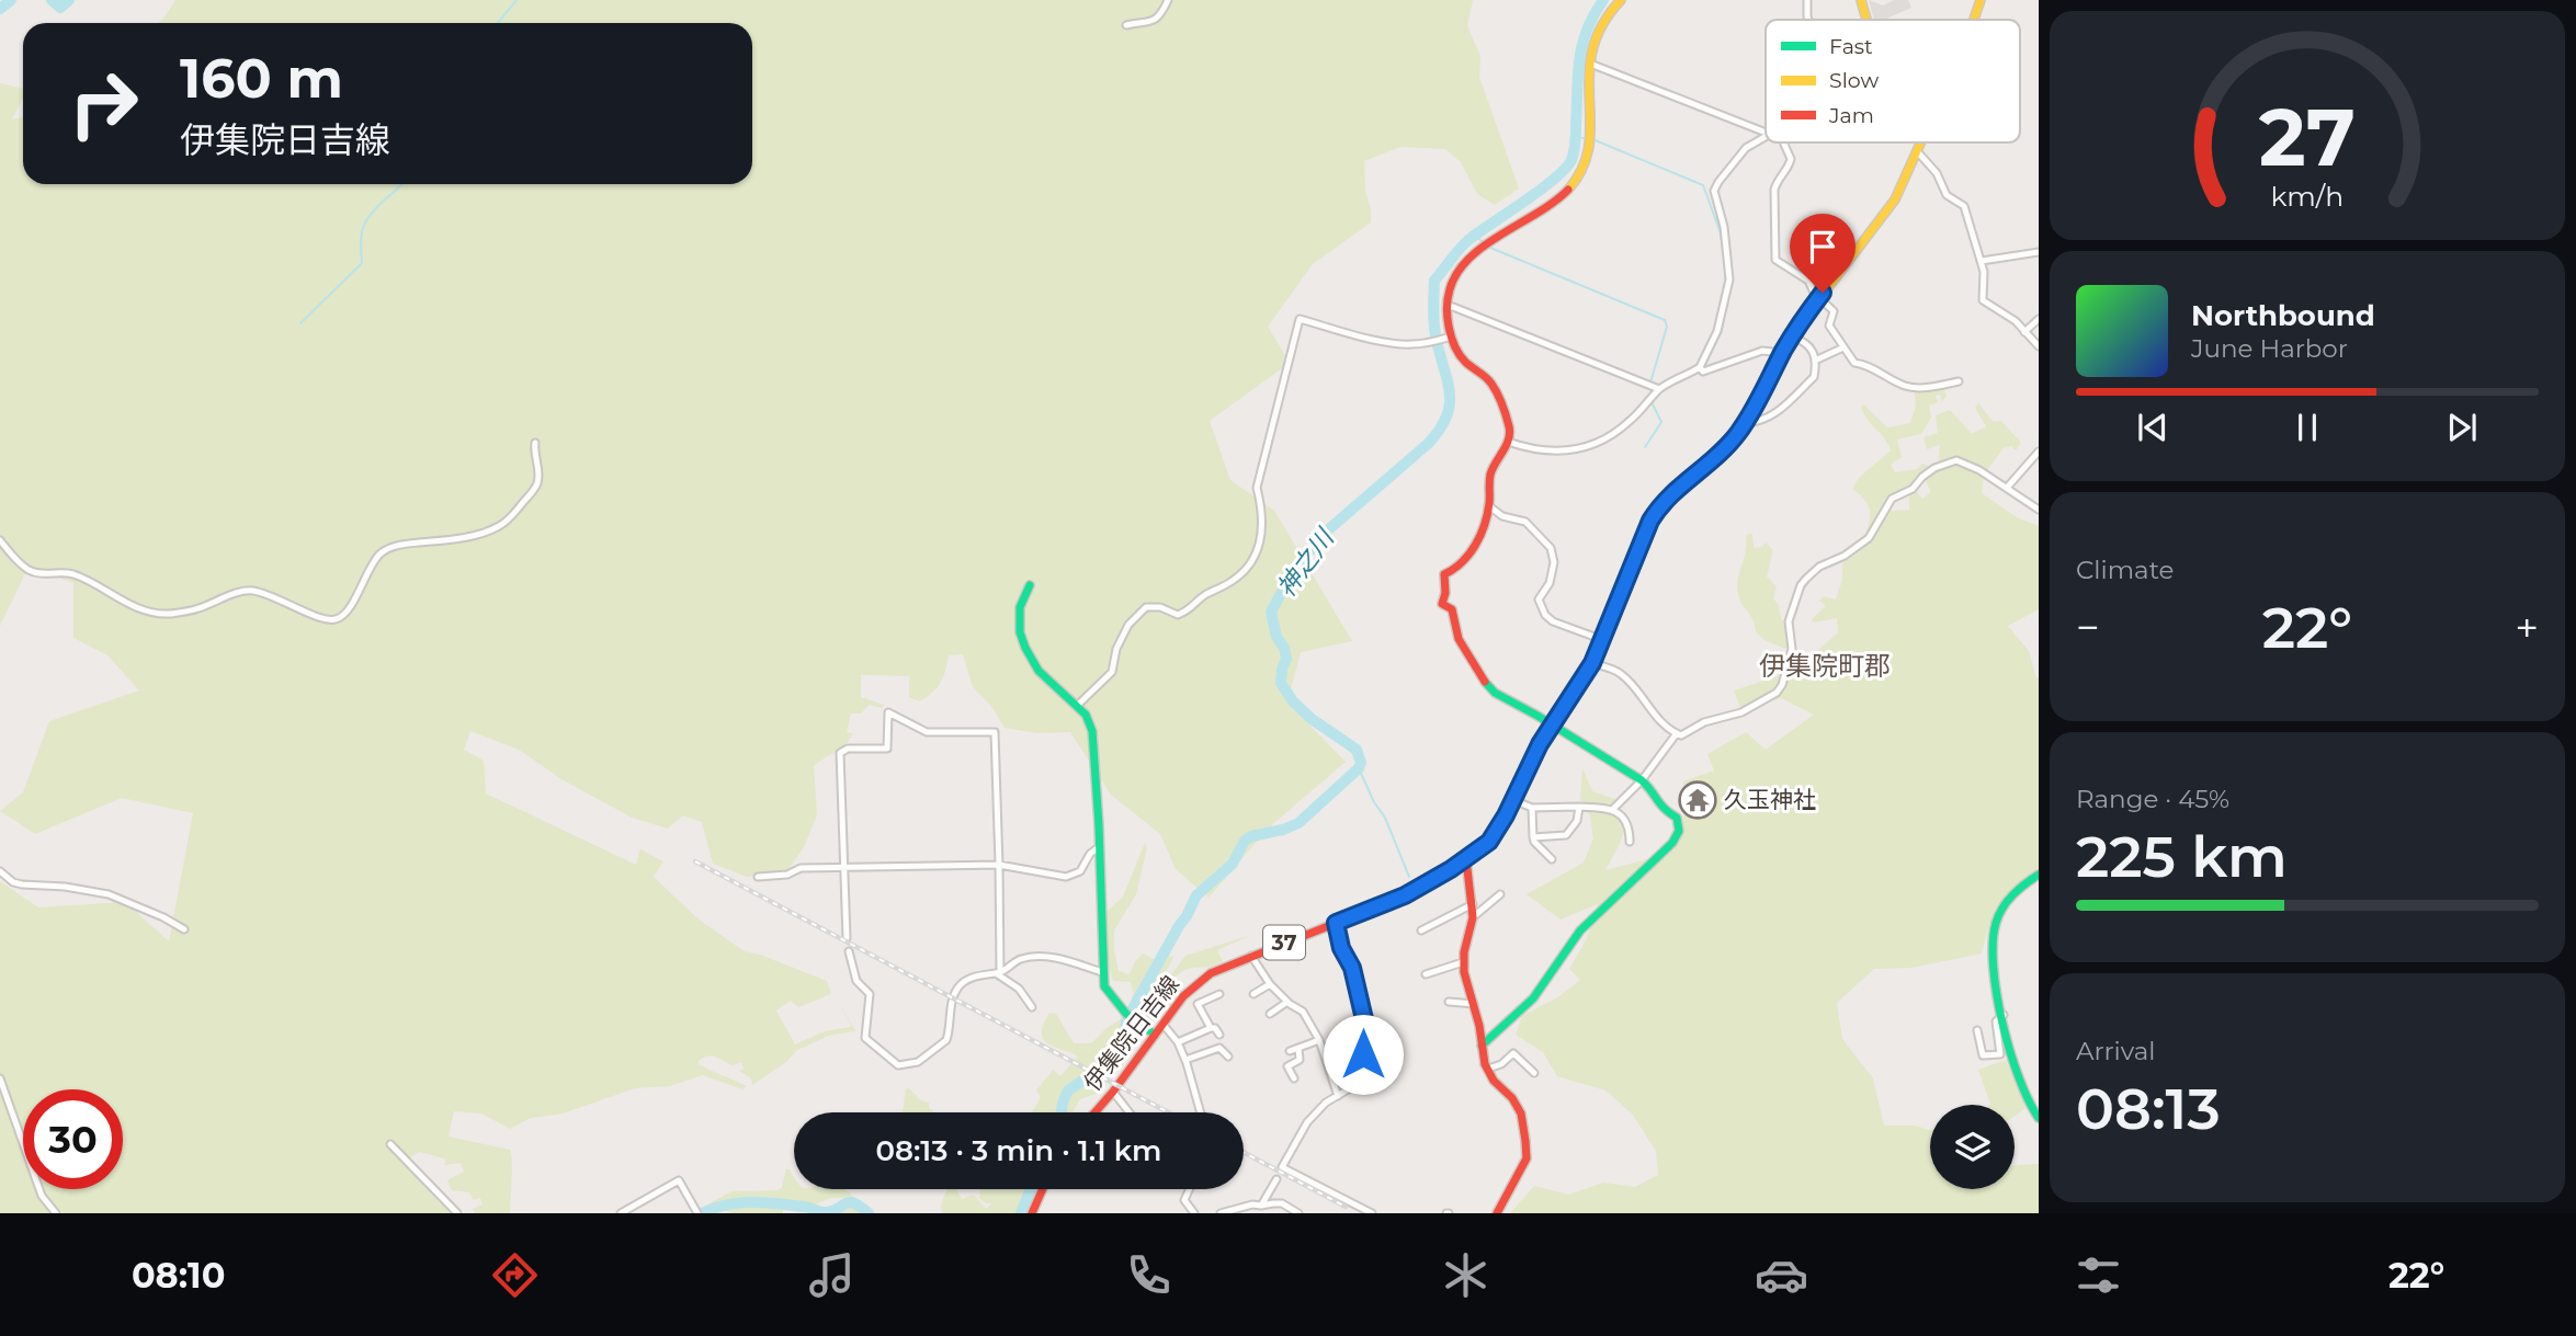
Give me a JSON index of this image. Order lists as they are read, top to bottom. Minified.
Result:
{"streets":{"street":["37","伊集院日吉線"]},"districts":["伊集院町郡"],"water":["神之川"],"places":{"temple":["久玉神社"]},"legend":["Fast","Slow","Jam"],"page":{"turn":["160 m","伊集院日吉線"],"song":["Northbound","June Harbor"],"tile":["Climate",["Range · 45%","225 km"],["Arrival","08:13"]],"heat":["−","22°","+"],"limit":"30","trip":"08:13 · 3 min · 1.1 km","tabs":["08:10","22°"],"gauge":["27","km/h"]}}
